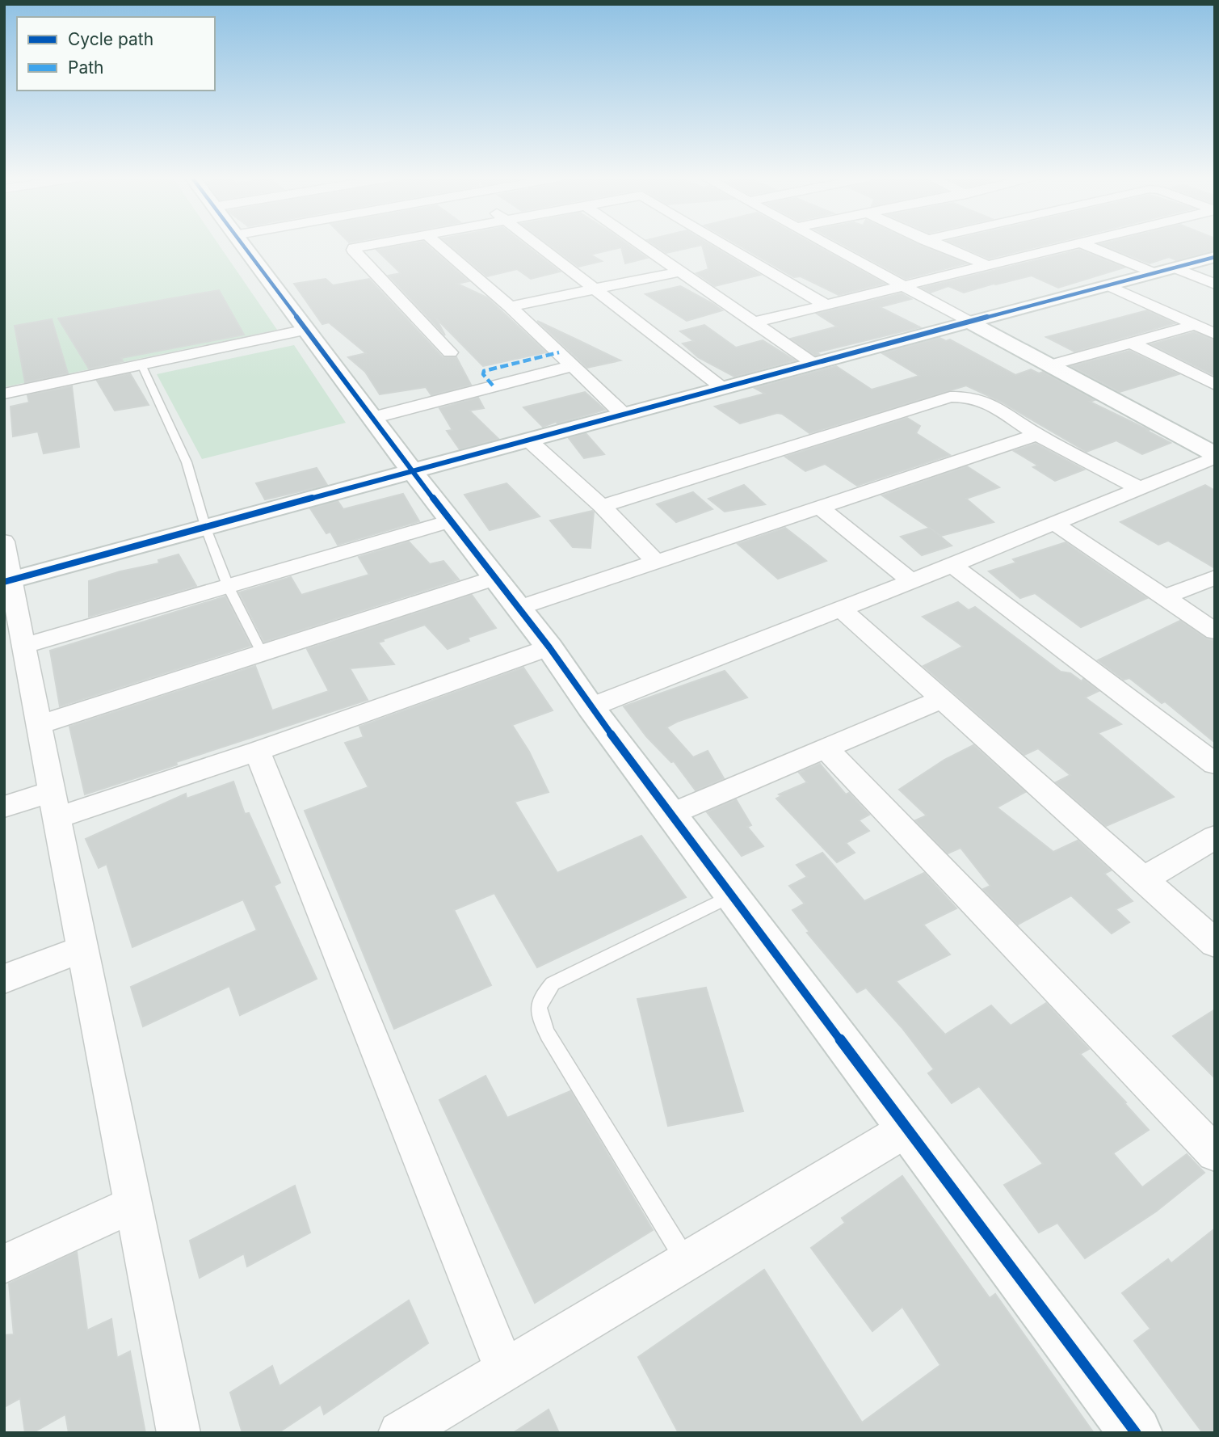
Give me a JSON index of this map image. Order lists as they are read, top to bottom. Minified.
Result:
{"legend":["Cycle path","Path"]}
